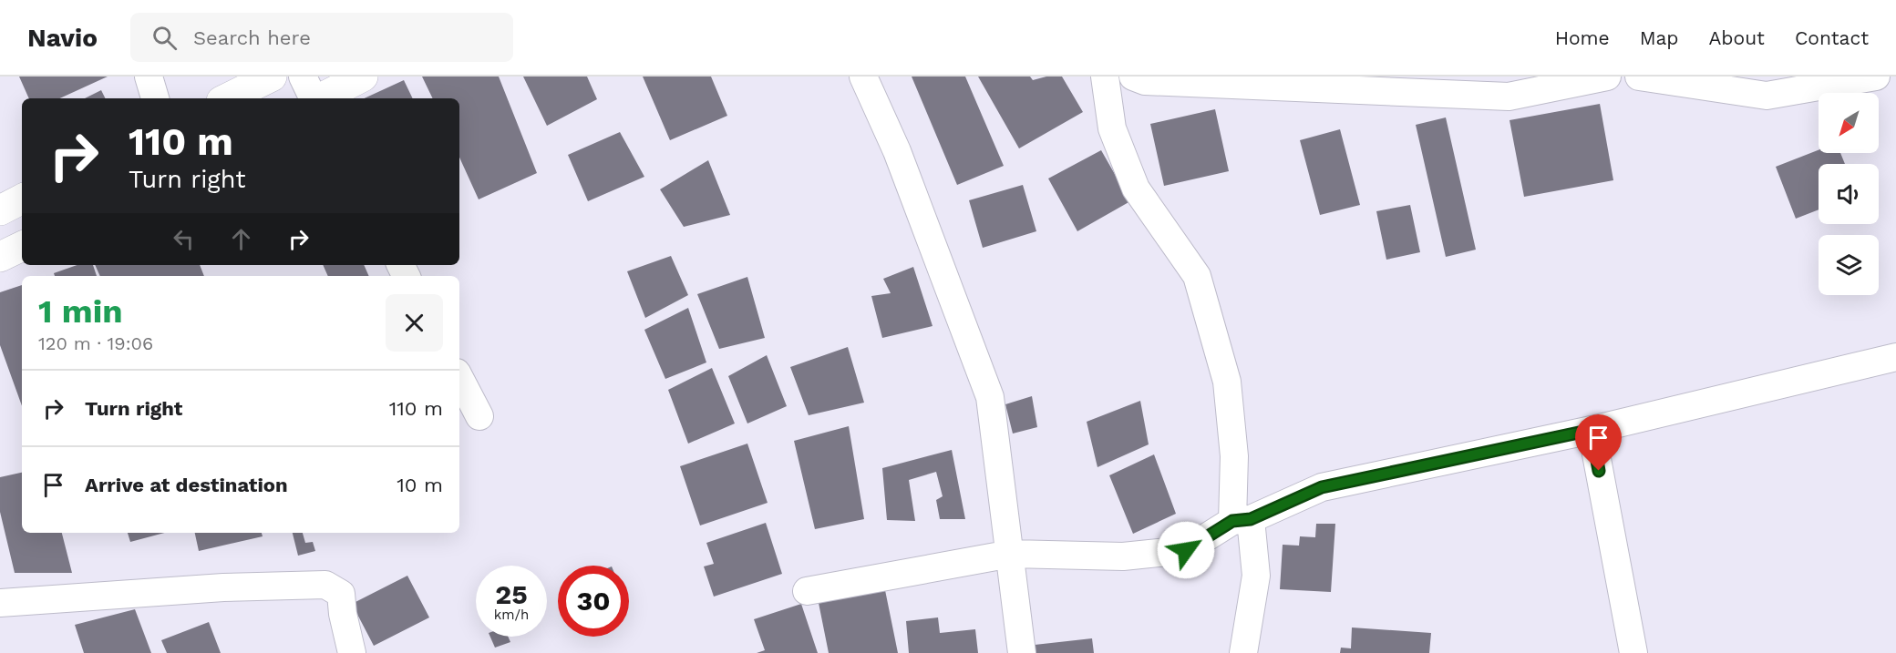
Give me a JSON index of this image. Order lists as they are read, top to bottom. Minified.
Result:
{"north":"bottom left","page":{"header":"Navio","search":"Search here","nav":["Home","Map","About","Contact"],"turn":["110 m","Turn right"],"heading":["1 min","120 m · 19:06"],"list":[{"name":"Turn right","value":"110 m"},{"name":"Arrive at destination","value":"10 m"}],"speed":"25 km/h","limit":"30"}}
